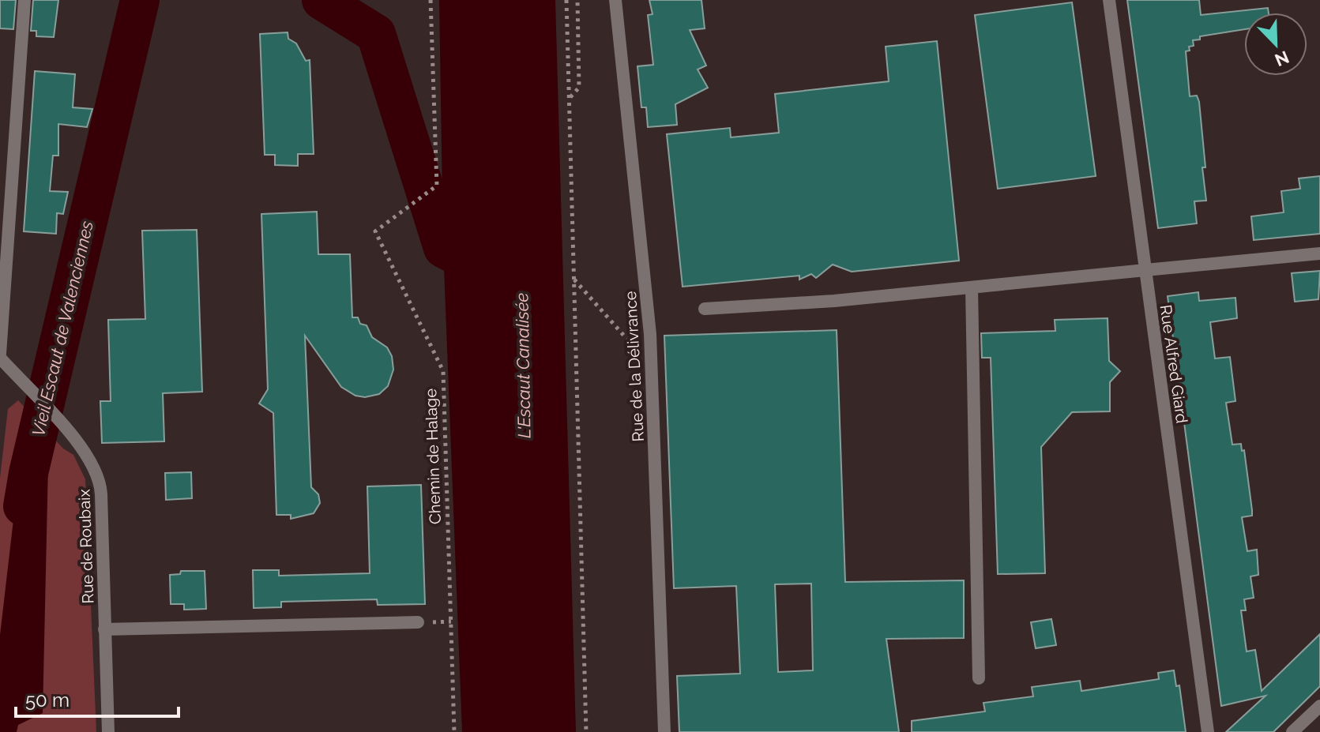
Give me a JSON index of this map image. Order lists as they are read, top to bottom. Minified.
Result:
{"streets":{"street":["Rue Alfred Giard","Rue de la Délivrance","Rue de Roubaix"],"path":["Chemin de Halage"]},"water":["Vieil Escaut de Valenciennes","L'Escaut Canalisée"],"scale_bar":"50 m","north":"bottom right"}
